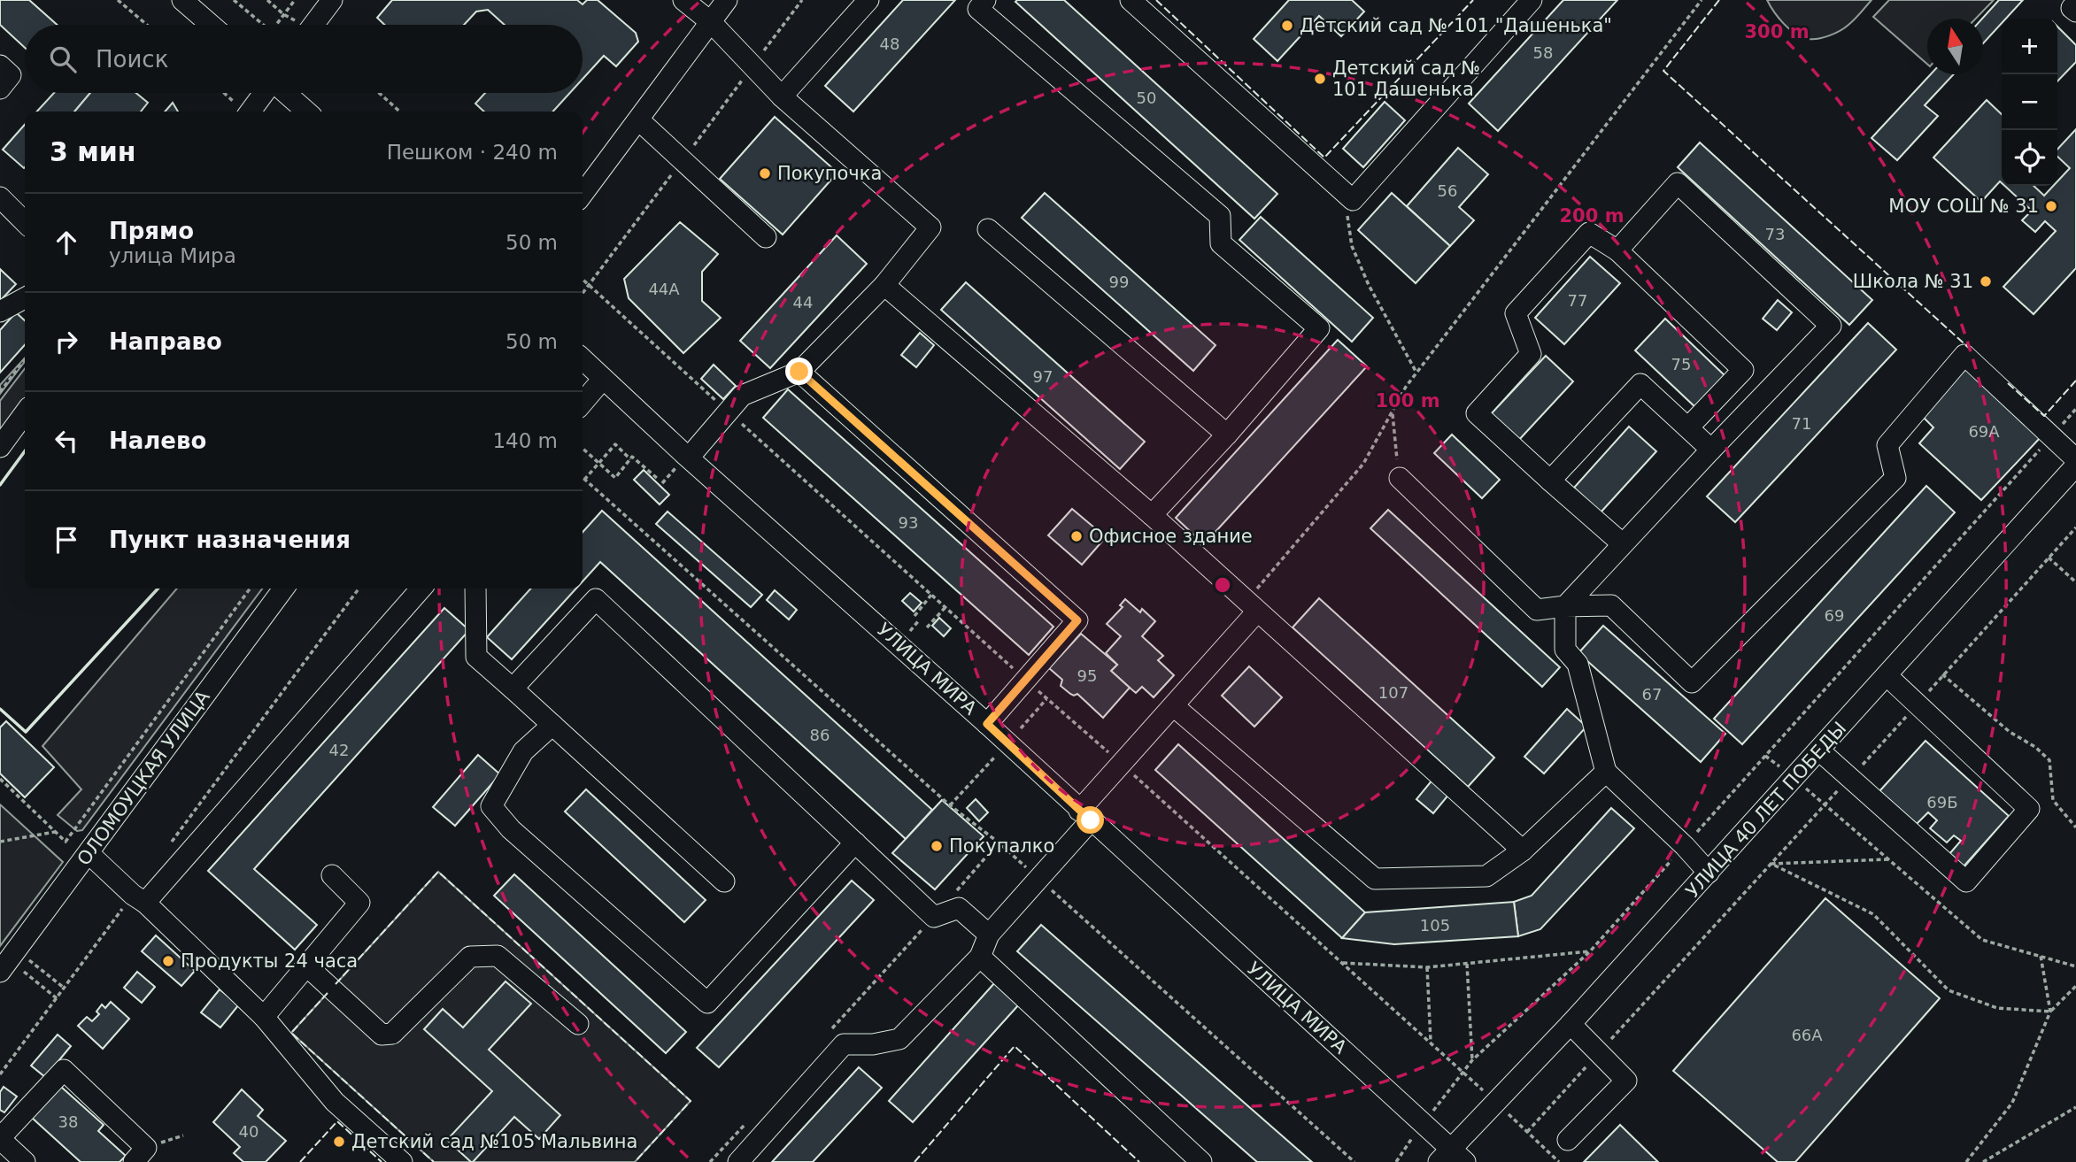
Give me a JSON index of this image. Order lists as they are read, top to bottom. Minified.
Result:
{"streets":{"street":["УЛИЦА МИРА","ОЛОМОУЦКАЯ УЛИЦА","УЛИЦА 40 ЛЕТ ПОБЕДЫ"]},"crossings":[["УЛИЦА МИРА","УЛИЦА 40 ЛЕТ ПОБЕДЫ"]],"places":["Детский сад № 101 \"Дашенька\"","Детский сад № 101 Дашенька","Покупочка","МОУ СОШ № 31","Школа № 31","Офисное здание","Покупалко","Продукты 24 часа","Детский сад №105 Мальвина"],"house_numbers":["48","58","50","56","73","99","44А","77","44","75","97","71","69А","93","69","95","107","67","86","42","69Б","105","66А","38","40"],"north":"top","page":{"map_buttons":["+","−"],"search":"Поиск","heading":["3 мин","Пешком · 240 m"],"list":[["Прямо","улица Мира","50 m"],["Направо","50 m"],["Налево","140 m"],"Пункт назначения"]},"rings":["300 m","200 m","100 m"]}
